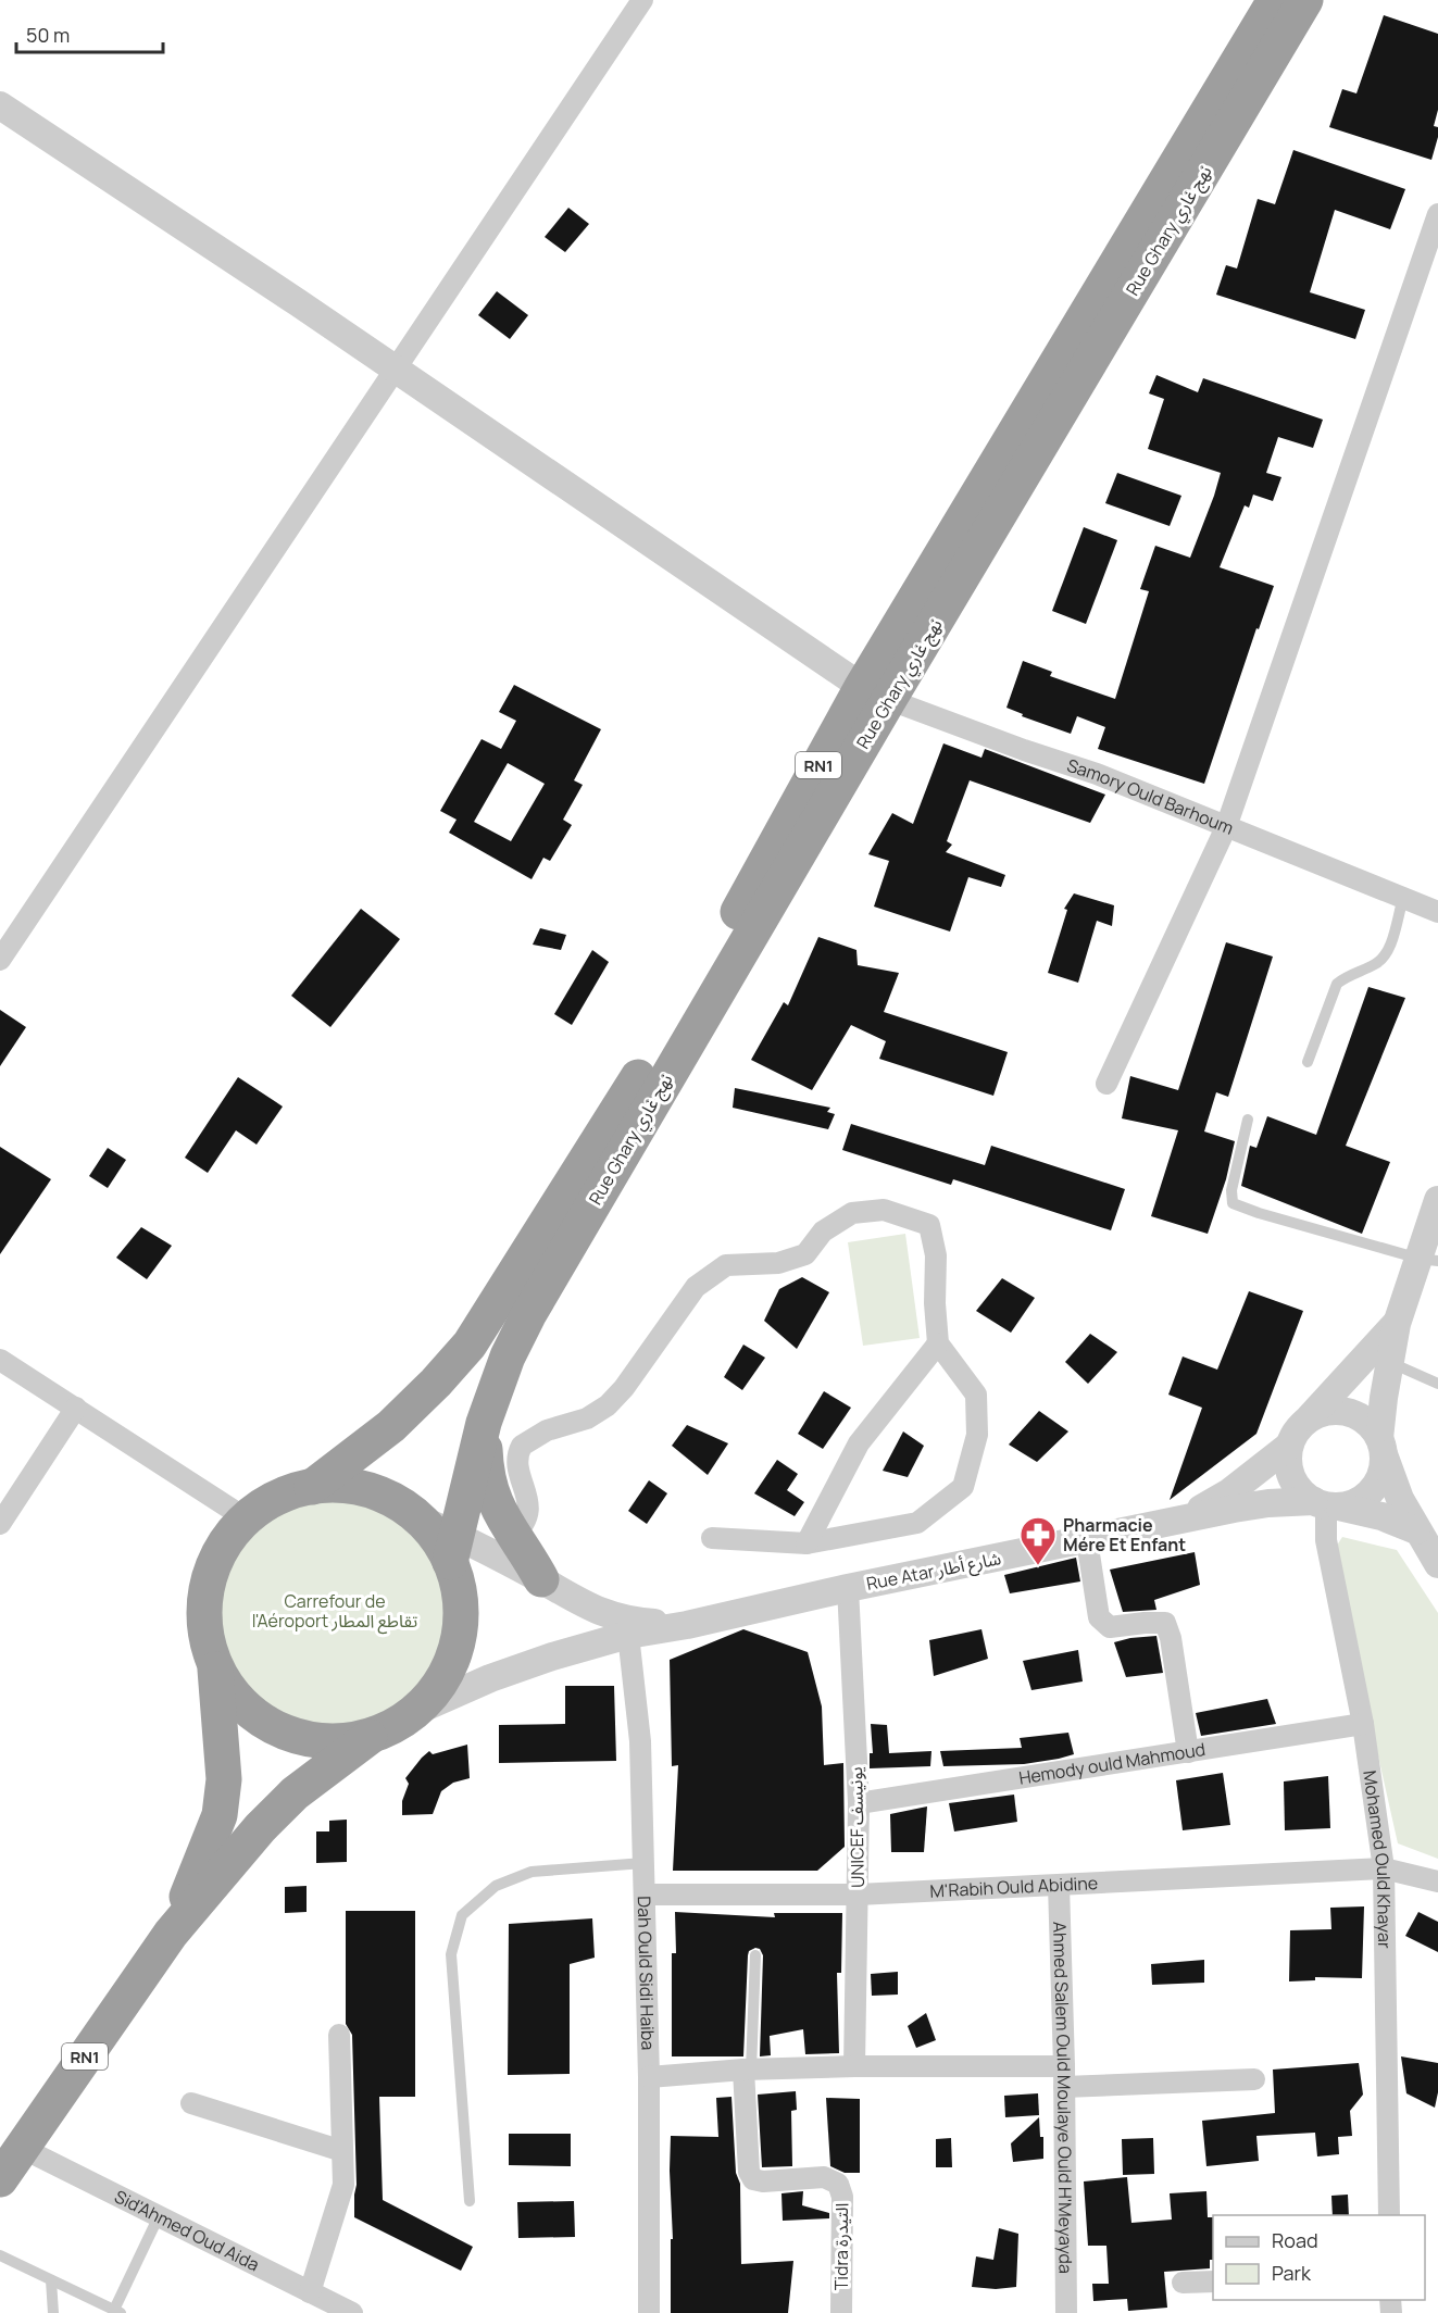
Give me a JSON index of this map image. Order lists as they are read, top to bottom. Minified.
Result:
{"streets":{"highway":["Rue Ghary نهج غاري","RN1"],"street":["Samory Ould Barhoum","Rue Atar شارع أطار","Hemody ould Mahmoud","UNICEF يونيسف","Mohamed Ould Khayar","M'Rabih Ould Abidine","Dah Ould Sidi Haiba","Ahmed Salem Ould Moulaye Ould H'Meyayda","Sid'Ahmed Oud Aida","Tidra التيدرة"]},"crossings":[["Rue Ghary نهج غاري","Samory Ould Barhoum"],["Rue Ghary نهج غاري","Rue Atar شارع أطار"],["RN1","Sid'Ahmed Oud Aida"],["Rue Atar شارع أطار","UNICEF يونيسف"],["Rue Atar شارع أطار","Mohamed Ould Khayar"],["Rue Atar شارع أطار","Dah Ould Sidi Haiba"],["Hemody ould Mahmoud","UNICEF يونيسف"],["Hemody ould Mahmoud","Mohamed Ould Khayar"],["UNICEF يونيسف","M'Rabih Ould Abidine"],["Mohamed Ould Khayar","M'Rabih Ould Abidine"],["M'Rabih Ould Abidine","Dah Ould Sidi Haiba"],["M'Rabih Ould Abidine","Ahmed Salem Ould Moulaye Ould H'Meyayda"]],"parks":["Carrefour de l'Aéroport تقاطع المطار"],"places":{"pharmacy":["Pharmacie Mére Et Enfant"]},"legend":["Road","Park"],"scale_bar":"50 m"}
